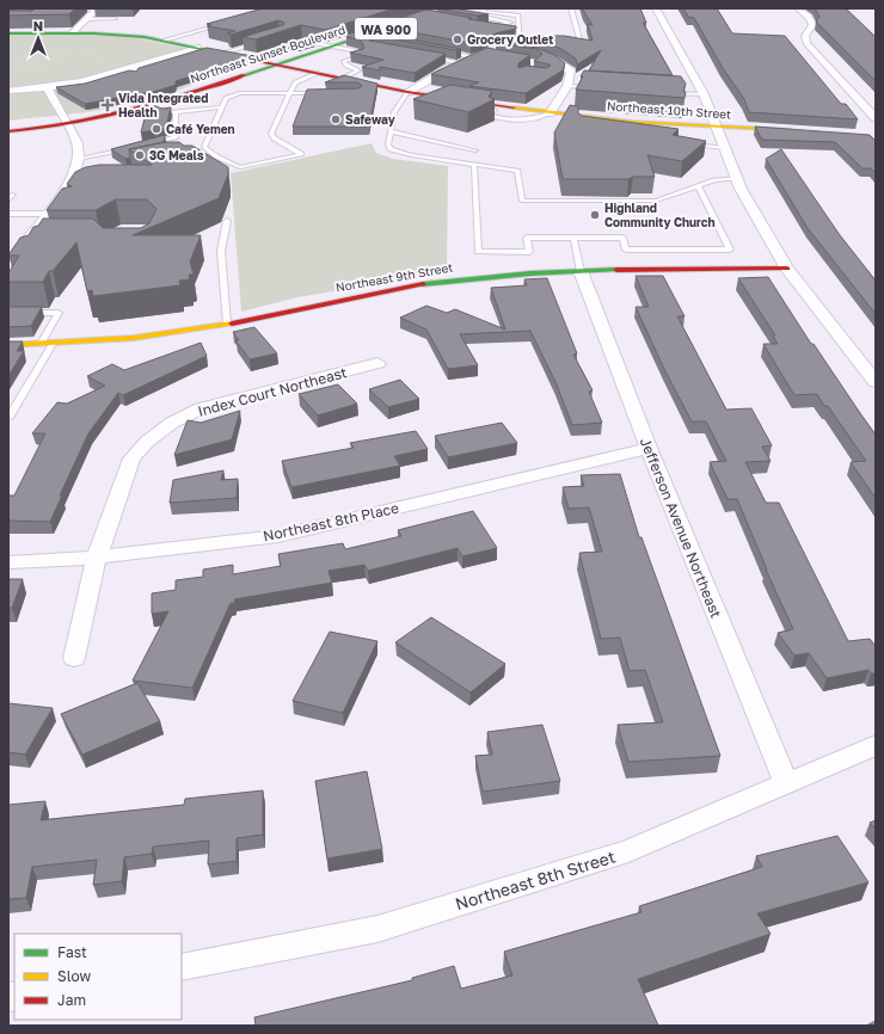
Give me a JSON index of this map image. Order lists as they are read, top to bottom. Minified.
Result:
{"streets":{"street":["WA 900","Northeast Sunset Boulevard","Northeast 10th Street","Northeast 9th Street","Index Court Northeast","Northeast 8th Place","Jefferson Avenue Northeast","Northeast 8th Street"]},"crossings":[["Northeast Sunset Boulevard","Northeast 10th Street"],["Northeast 9th Street","Jefferson Avenue Northeast"],["Index Court Northeast","Northeast 8th Place"],["Northeast 8th Place","Jefferson Avenue Northeast"],["Jefferson Avenue Northeast","Northeast 8th Street"]],"places":{"other":["Grocery Outlet","Safeway","Café Yemen","3G Meals","Highland Community Church"],"health":["Vida Integrated Health"]},"legend":["Fast","Slow","Jam"],"north":"top"}
